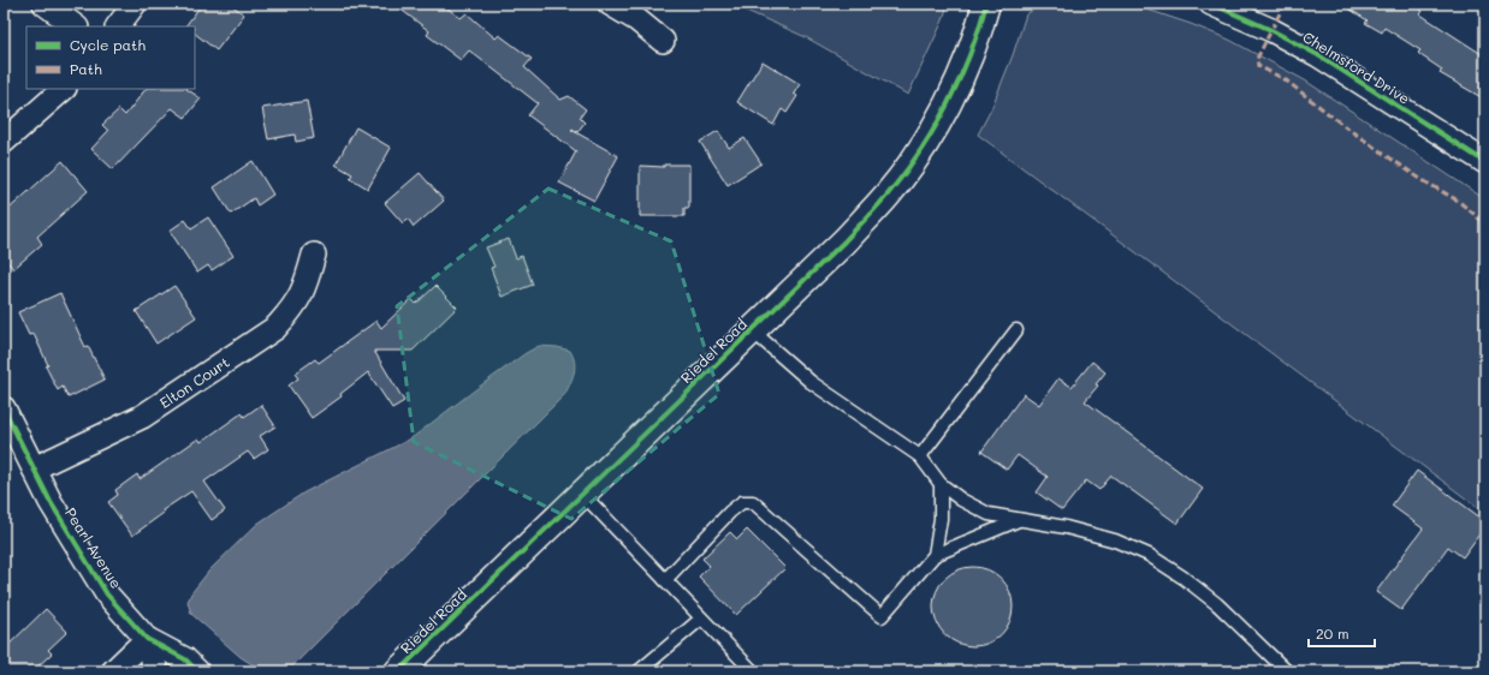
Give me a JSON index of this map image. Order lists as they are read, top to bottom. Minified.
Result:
{"streets":{"street":["Chelmsford Drive","Riedel Road","Elton Court","Pearl Avenue"]},"crossings":[["Elton Court","Pearl Avenue"]],"legend":["Cycle path","Path"],"scale_bar":"20 m"}
